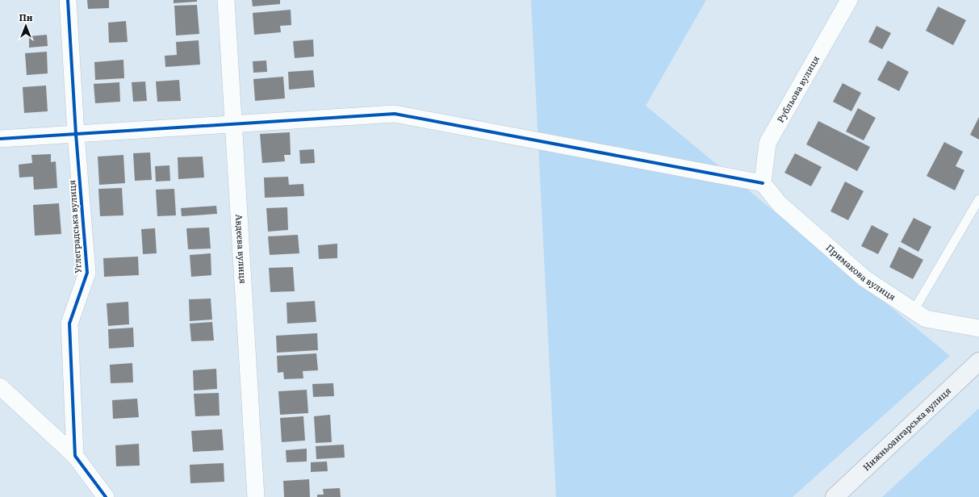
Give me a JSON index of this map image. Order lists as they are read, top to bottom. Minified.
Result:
{"streets":{"street":["Рубльова вулиця","Углеградська вулиця","Авдєєва вулиця","Примакова вулиця","Нижньоангарська вулиця"]},"crossings":[["Рубльова вулиця","Примакова вулиця"]],"north":"top"}
